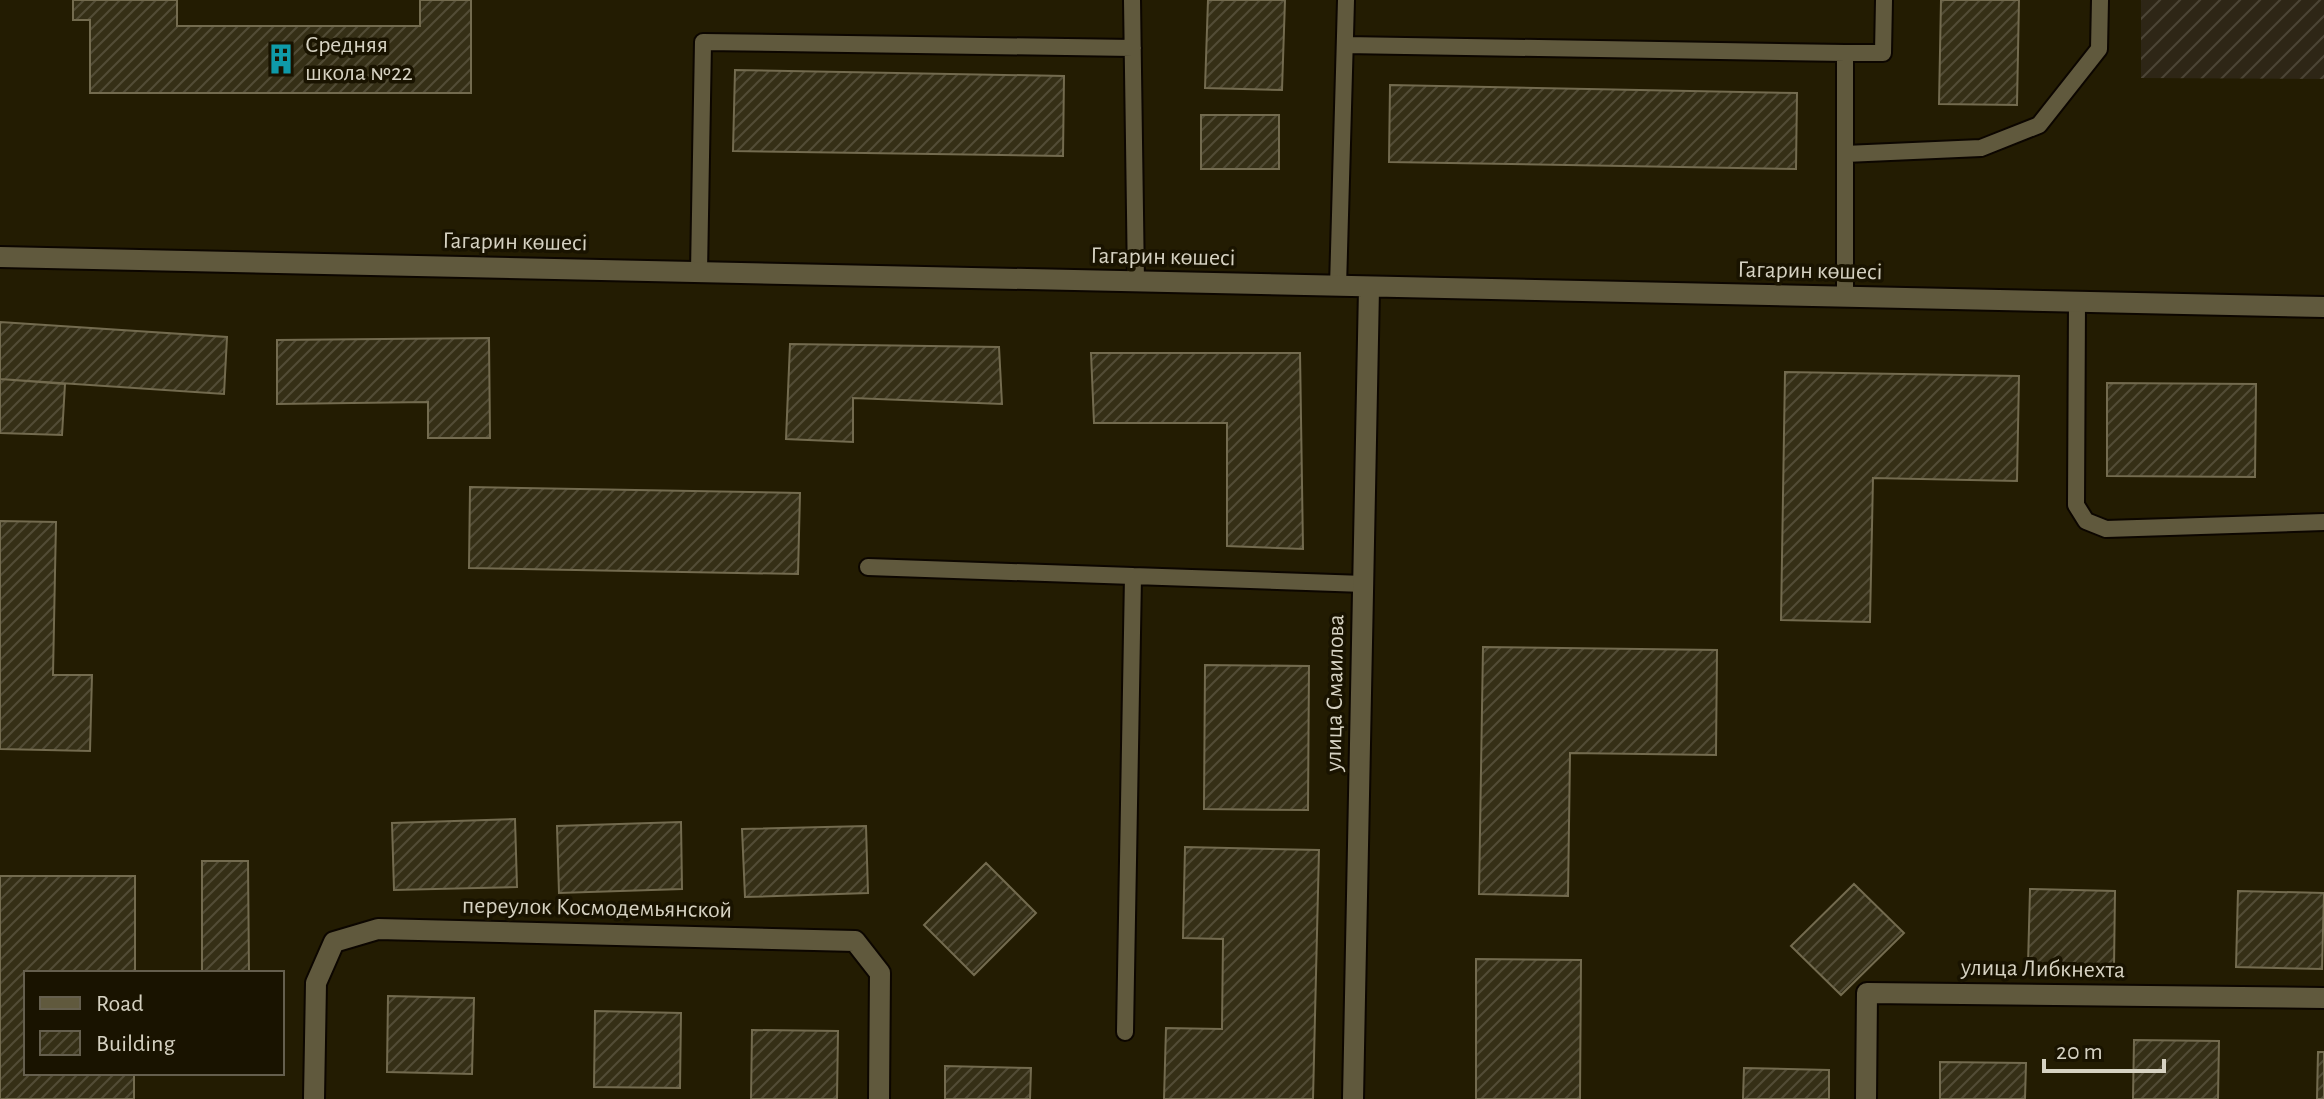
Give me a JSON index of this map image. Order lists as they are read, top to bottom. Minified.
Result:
{"streets":{"street":["Гагарин көшесі","улица Смаилова","переулок Космодемьянской","улица Либкнехта"]},"crossings":[["Гагарин көшесі","улица Смаилова"]],"places":{"building":["Средняя школа №22"]},"legend":["Road","Building"],"scale_bar":"20 m"}
